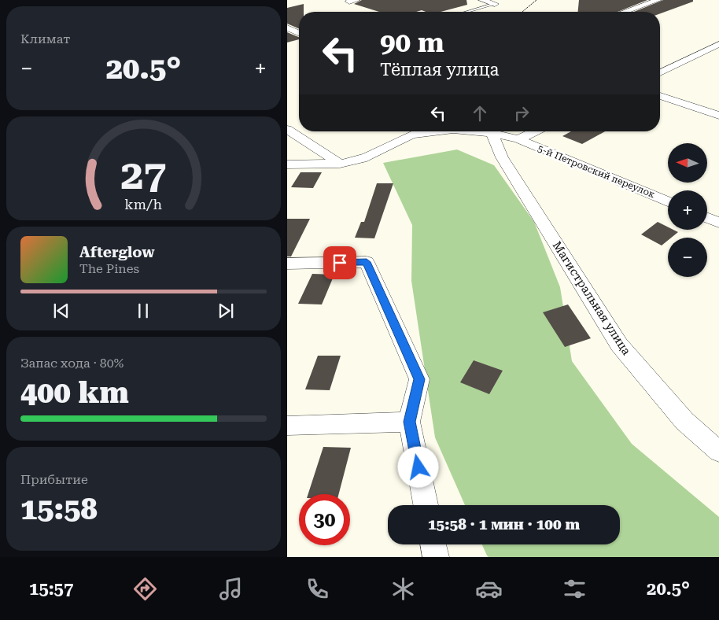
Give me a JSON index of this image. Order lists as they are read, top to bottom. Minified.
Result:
{"streets":{"street":["5-й Петровский переулок","Магистральная улица"]},"north":"left","page":{"tile":["Климат",["Запас хода · 80%","400 km"],["Прибытие","15:58"]],"turn":["90 m","Тёплая улица"],"heat":["−","20.5°","+"],"map_buttons":["+","−"],"song":["Afterglow","The Pines"],"limit":"30","trip":"15:58 · 1 мин · 100 m","tabs":["15:57","20.5°"],"gauge":["27","km/h"]}}
